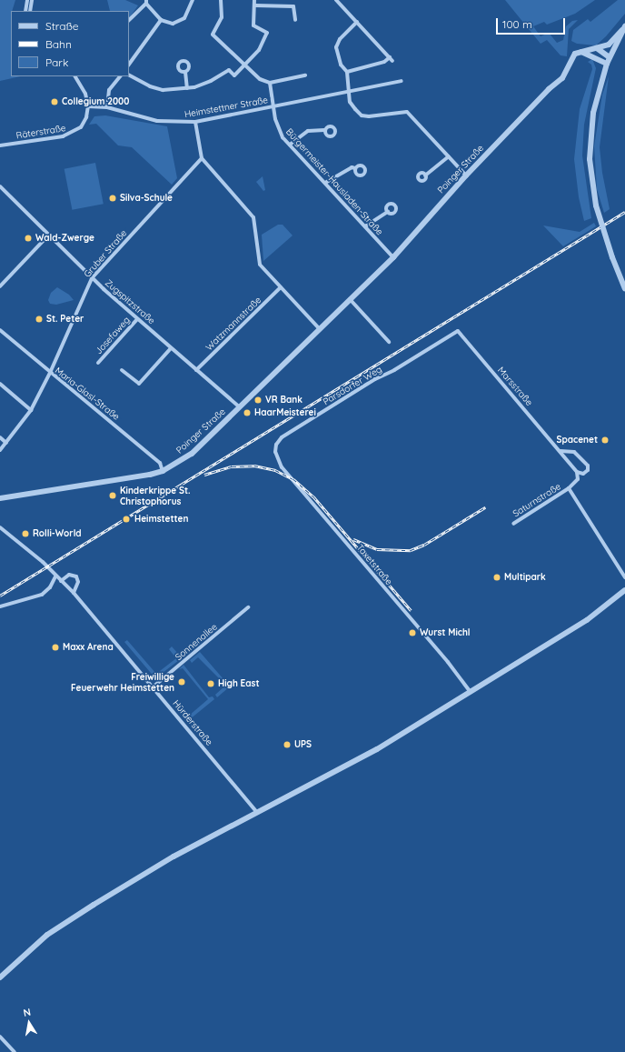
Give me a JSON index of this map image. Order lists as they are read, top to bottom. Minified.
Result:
{"streets":{"street":["Heimstettner Straße","Räterstraße","Poinger Straße","Bürgermeister-Hausladen-Straße","Gruber Straße","Zugspitzstraße","Watzmannstraße","Josefaweg","Parsdorfer Weg","Marsstraße","Maria-Glasl-Straße","Saturnstraße","Taxetstraße","Sonnenallee","Hürderstraße"]},"crossings":[["Heimstettner Straße","Räterstraße"],["Heimstettner Straße","Bürgermeister-Hausladen-Straße"],["Poinger Straße","Bürgermeister-Hausladen-Straße"],["Poinger Straße","Zugspitzstraße"],["Poinger Straße","Maria-Glasl-Straße"],["Gruber Straße","Zugspitzstraße"],["Gruber Straße","Maria-Glasl-Straße"],["Zugspitzstraße","Watzmannstraße"],["Zugspitzstraße","Josefaweg"],["Parsdorfer Weg","Marsstraße"],["Parsdorfer Weg","Taxetstraße"],["Sonnenallee","Hürderstraße"]],"places":["Collegium 2000","Silva-Schule","Wald-Zwerge","St. Peter","VR Bank","HaarMeisterei","Spacenet","Kinderkrippe St. Christophorus","Heimstetten","Rolli-World","Multipark","Wurst Michl","Maxx Arena","Freiwillige Feuerwehr Heimstetten","High East","UPS"],"legend":["Straße","Bahn","Park"],"scale_bar":"100 m","north":"top"}
